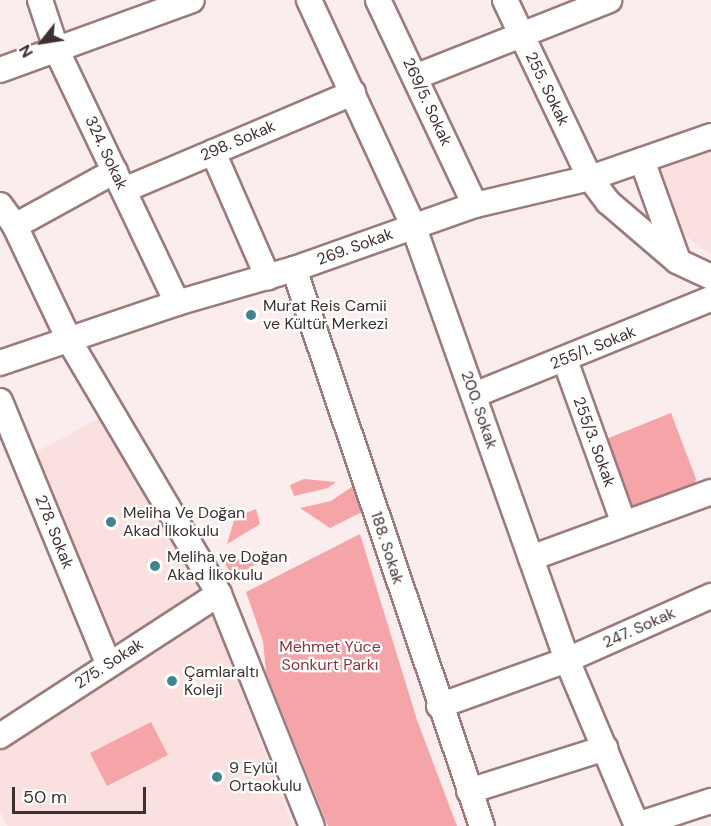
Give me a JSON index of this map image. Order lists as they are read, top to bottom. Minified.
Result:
{"streets":{"street":["255. Sokak","269/5. Sokak","298. Sokak","324. Sokak","269. Sokak","255/1. Sokak","200. Sokak","255/3. Sokak","278. Sokak","188. Sokak","247. Sokak","275. Sokak"]},"crossings":[["255. Sokak","269. Sokak"],["269/5. Sokak","269. Sokak"],["298. Sokak","324. Sokak"],["298. Sokak","200. Sokak"],["324. Sokak","269. Sokak"],["269. Sokak","200. Sokak"],["269. Sokak","188. Sokak"],["255/1. Sokak","200. Sokak"],["255/1. Sokak","255/3. Sokak"],["200. Sokak","247. Sokak"],["278. Sokak","275. Sokak"],["188. Sokak","247. Sokak"]],"parks":["Mehmet Yüce Sonkurt Parkı"],"places":["Murat Reis Camii ve Kültür Merkezi","Meliha Ve Doğan Akad İlkokulu","Meliha ve Doğan Akad İlkokulu","Çamlaraltı Koleji","9 Eylül Ortaokulu"],"scale_bar":"50 m","north":"bottom left"}
